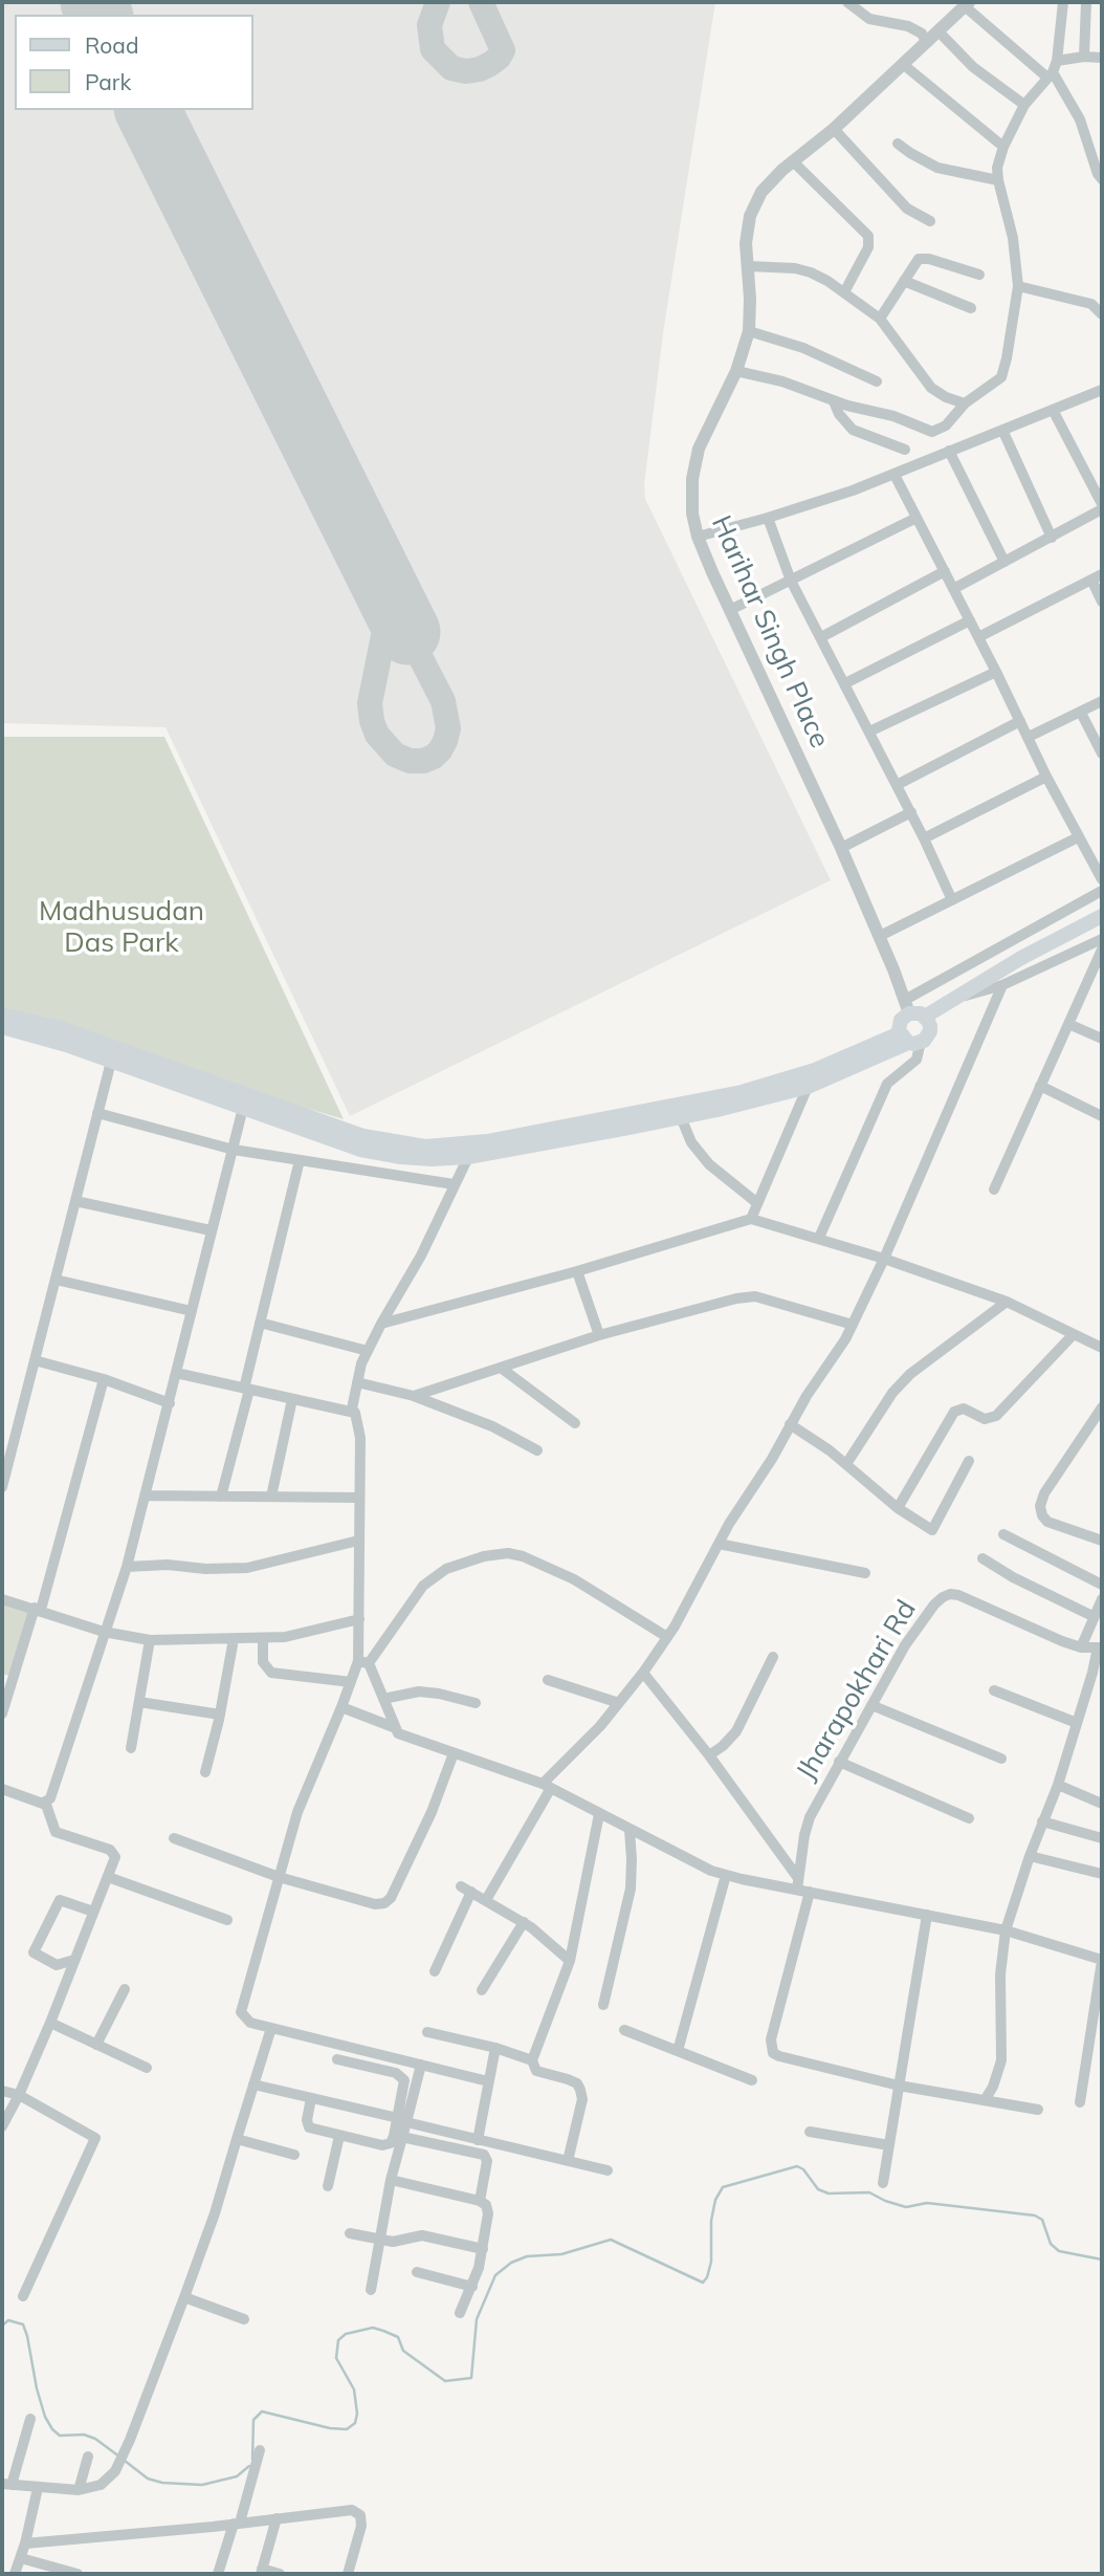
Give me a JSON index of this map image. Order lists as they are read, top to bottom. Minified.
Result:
{"streets":{"street":["Harihar Singh Place","Jharapokhari Rd"]},"parks":["Madhusudan Das Park"],"legend":["Road","Park"]}
